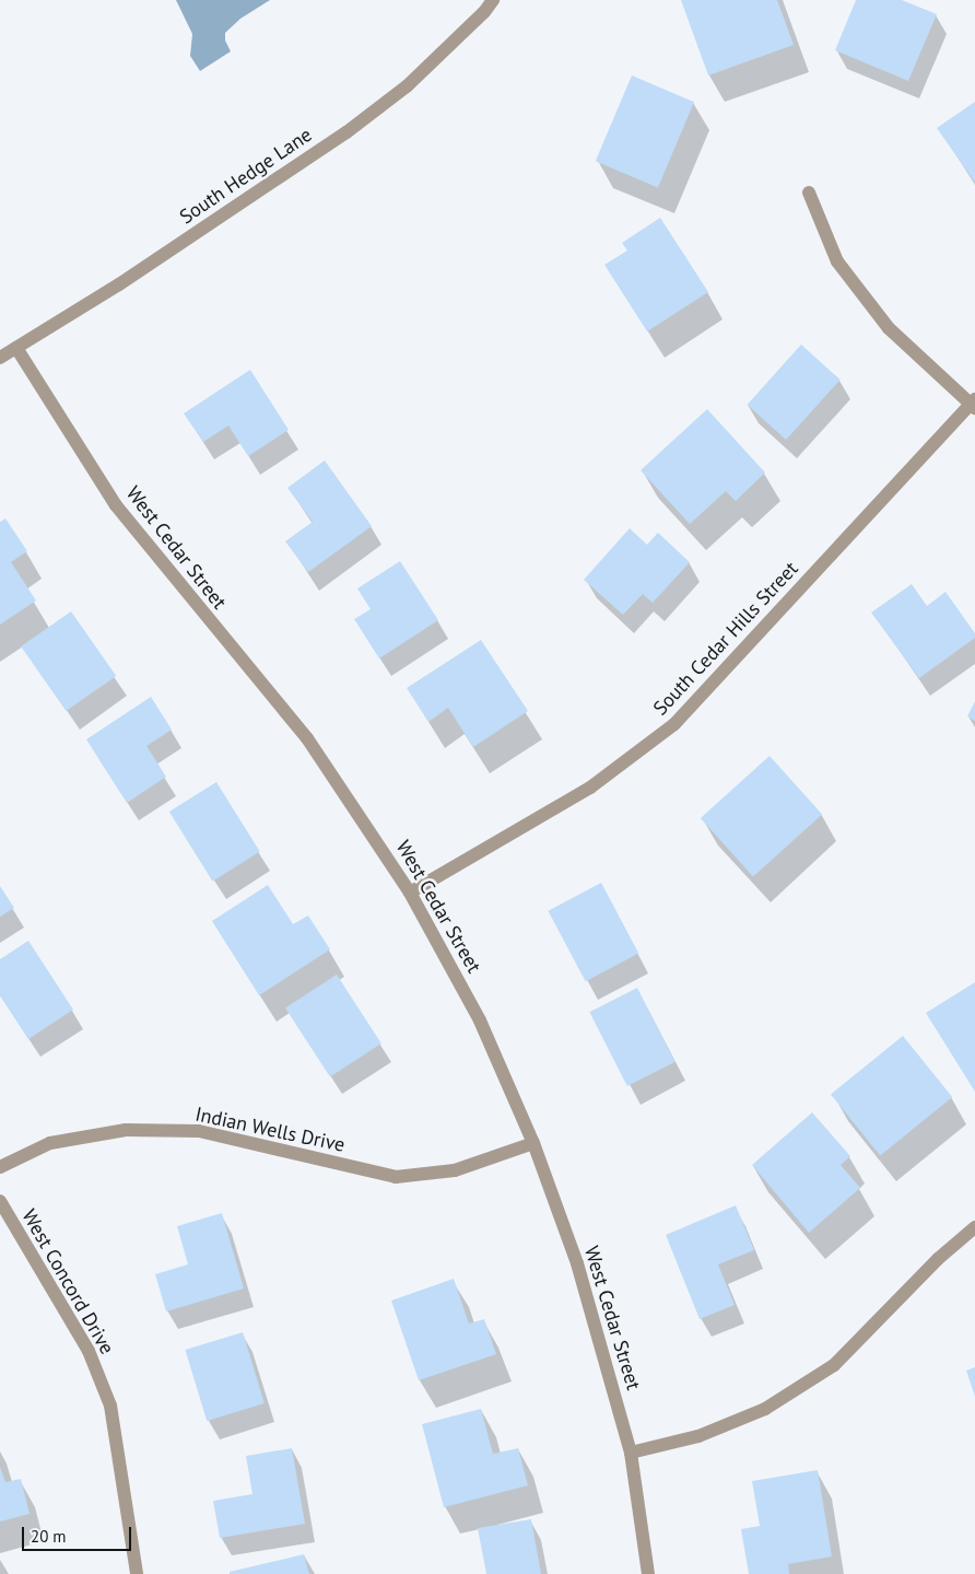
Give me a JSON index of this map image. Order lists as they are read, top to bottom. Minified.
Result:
{"streets":{"street":["South Hedge Lane","West Cedar Street","South Cedar Hills Street","Indian Wells Drive","West Concord Drive"]},"crossings":[["South Hedge Lane","West Cedar Street"],["West Cedar Street","South Cedar Hills Street"],["West Cedar Street","Indian Wells Drive"]],"scale_bar":"20 m"}
